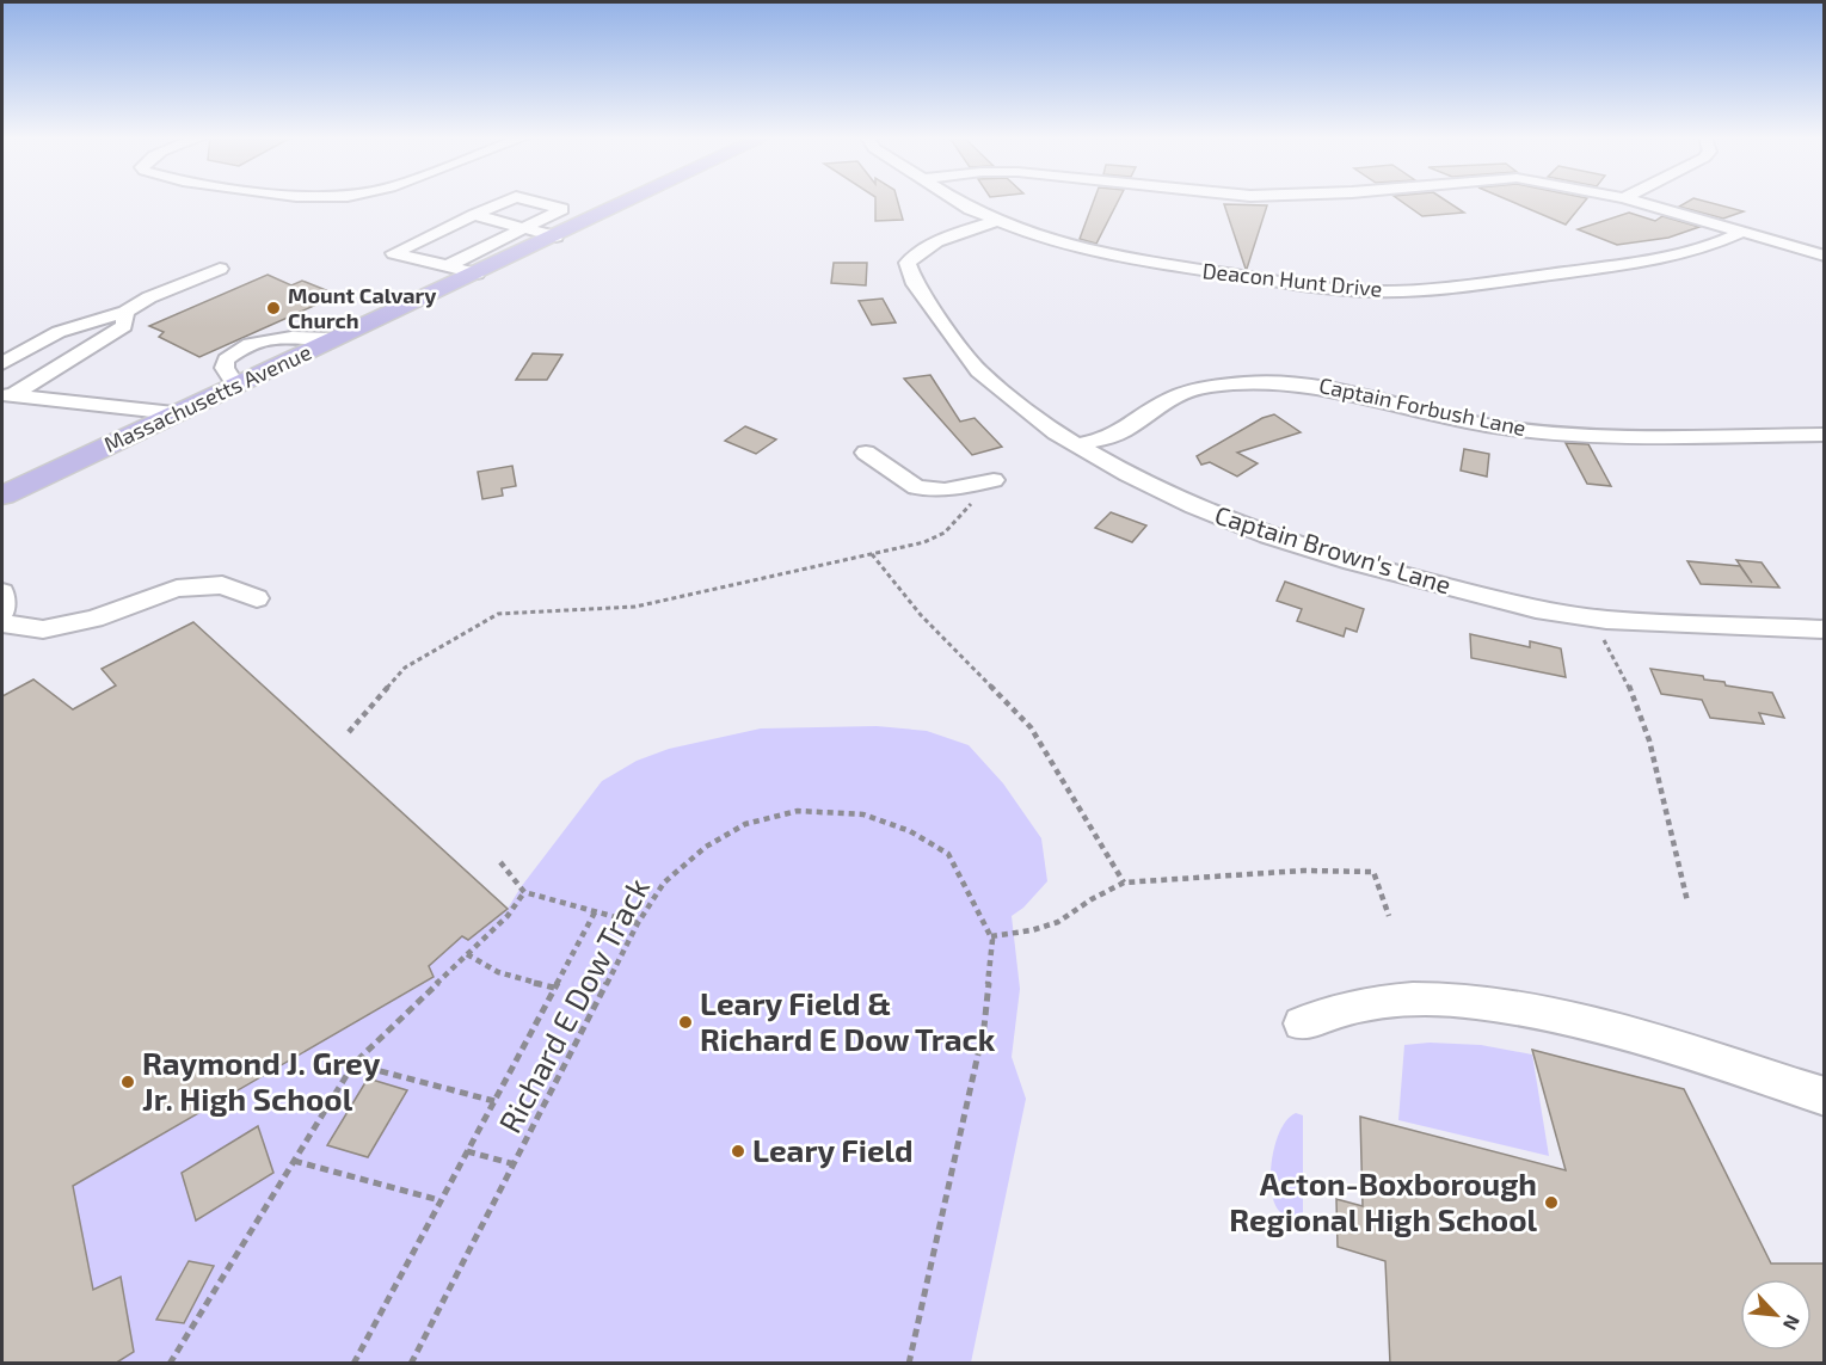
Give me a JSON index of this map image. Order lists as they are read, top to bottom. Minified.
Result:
{"streets":{"main road":["Massachusetts Avenue"],"street":["Deacon Hunt Drive","Captain Forbush Lane","Captain Brown's Lane"],"path":["Richard E Dow Track"]},"crossings":[["Deacon Hunt Drive","Captain Brown's Lane"],["Captain Forbush Lane","Captain Brown's Lane"]],"places":["Mount Calvary Church","Leary Field & Richard E Dow Track","Raymond J. Grey Jr. High School","Leary Field","Acton-Boxborough Regional High School"],"north":"bottom right"}
